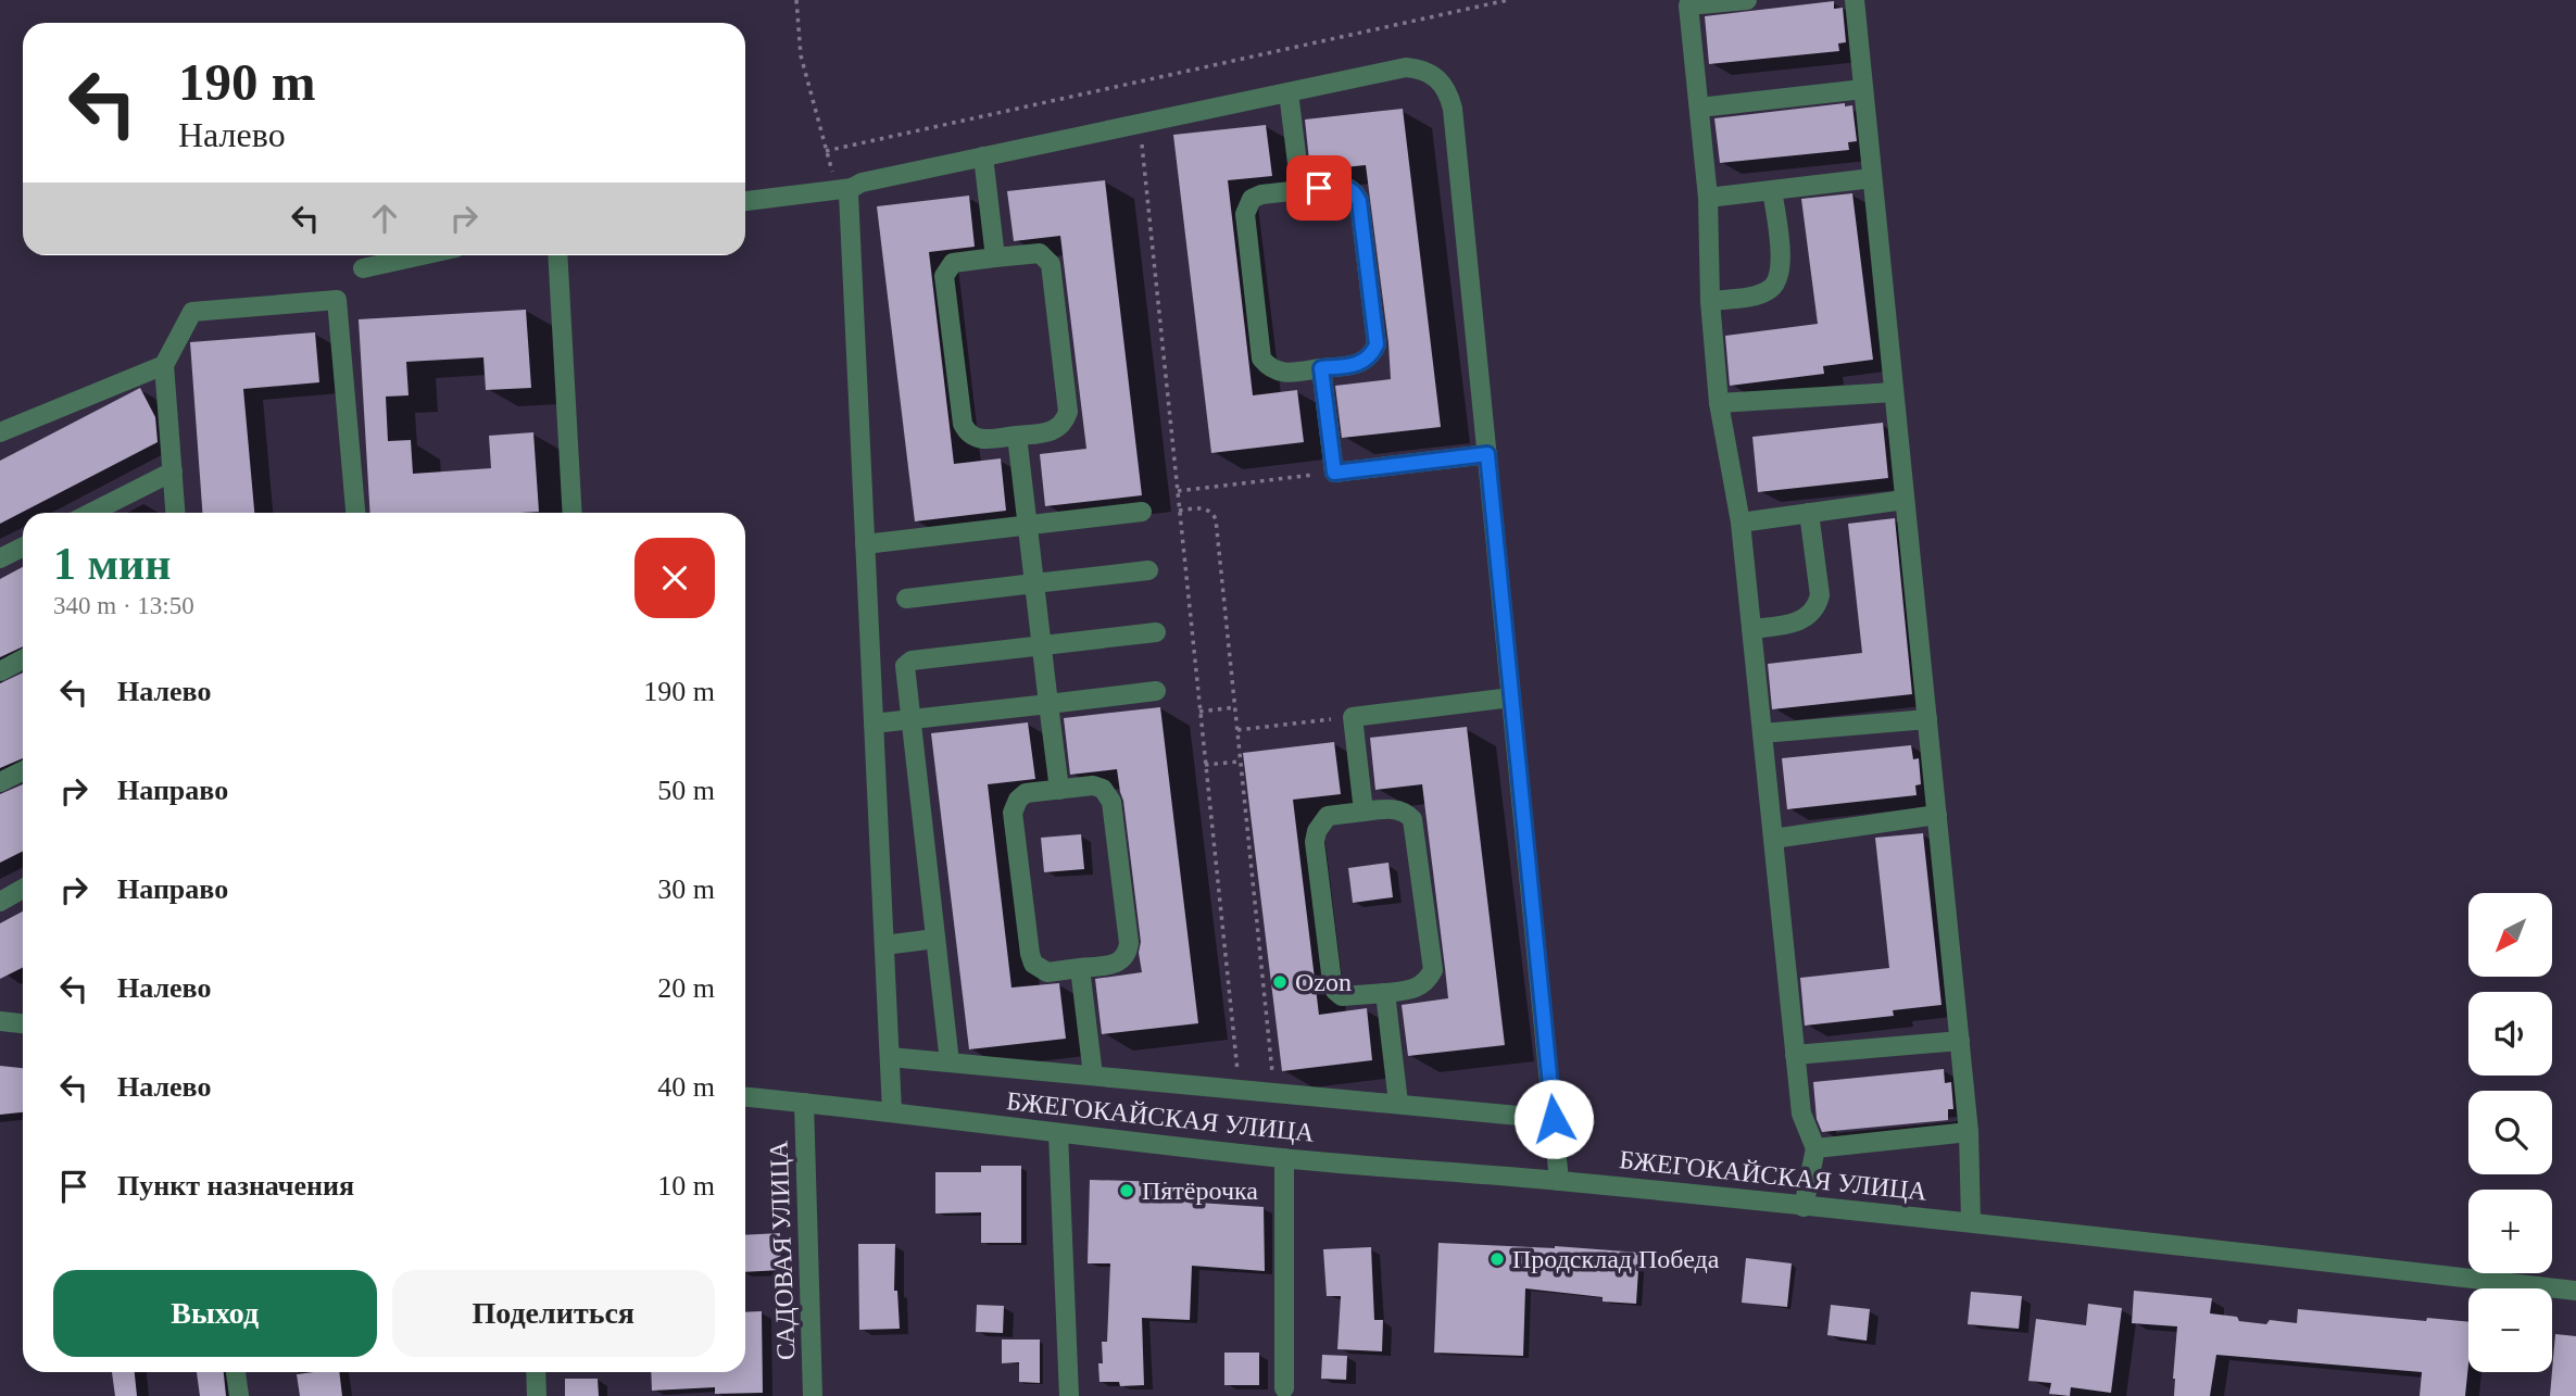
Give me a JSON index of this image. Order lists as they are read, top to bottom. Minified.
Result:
{"streets":{"street":["БЖЕГОКАЙСКАЯ УЛИЦА","САДОВАЯ УЛИЦА"]},"crossings":[["БЖЕГОКАЙСКАЯ УЛИЦА","САДОВАЯ УЛИЦА"]],"places":["Ozon","Пятёрочка","Продсклад Победа"],"north":"bottom left","page":{"turn":["190 m","Налево"],"heading":["1 мин","340 m · 13:50"],"list":[{"name":"Налево","value":"190 m"},{"name":"Направо","value":"50 m"},{"name":"Направо","value":"30 m"},{"name":"Налево","value":"20 m"},{"name":"Налево","value":"40 m"},{"name":"Пункт назначения","value":"10 m"}],"map_buttons":["+","−"],"buttons":["Выход","Поделиться"]}}
